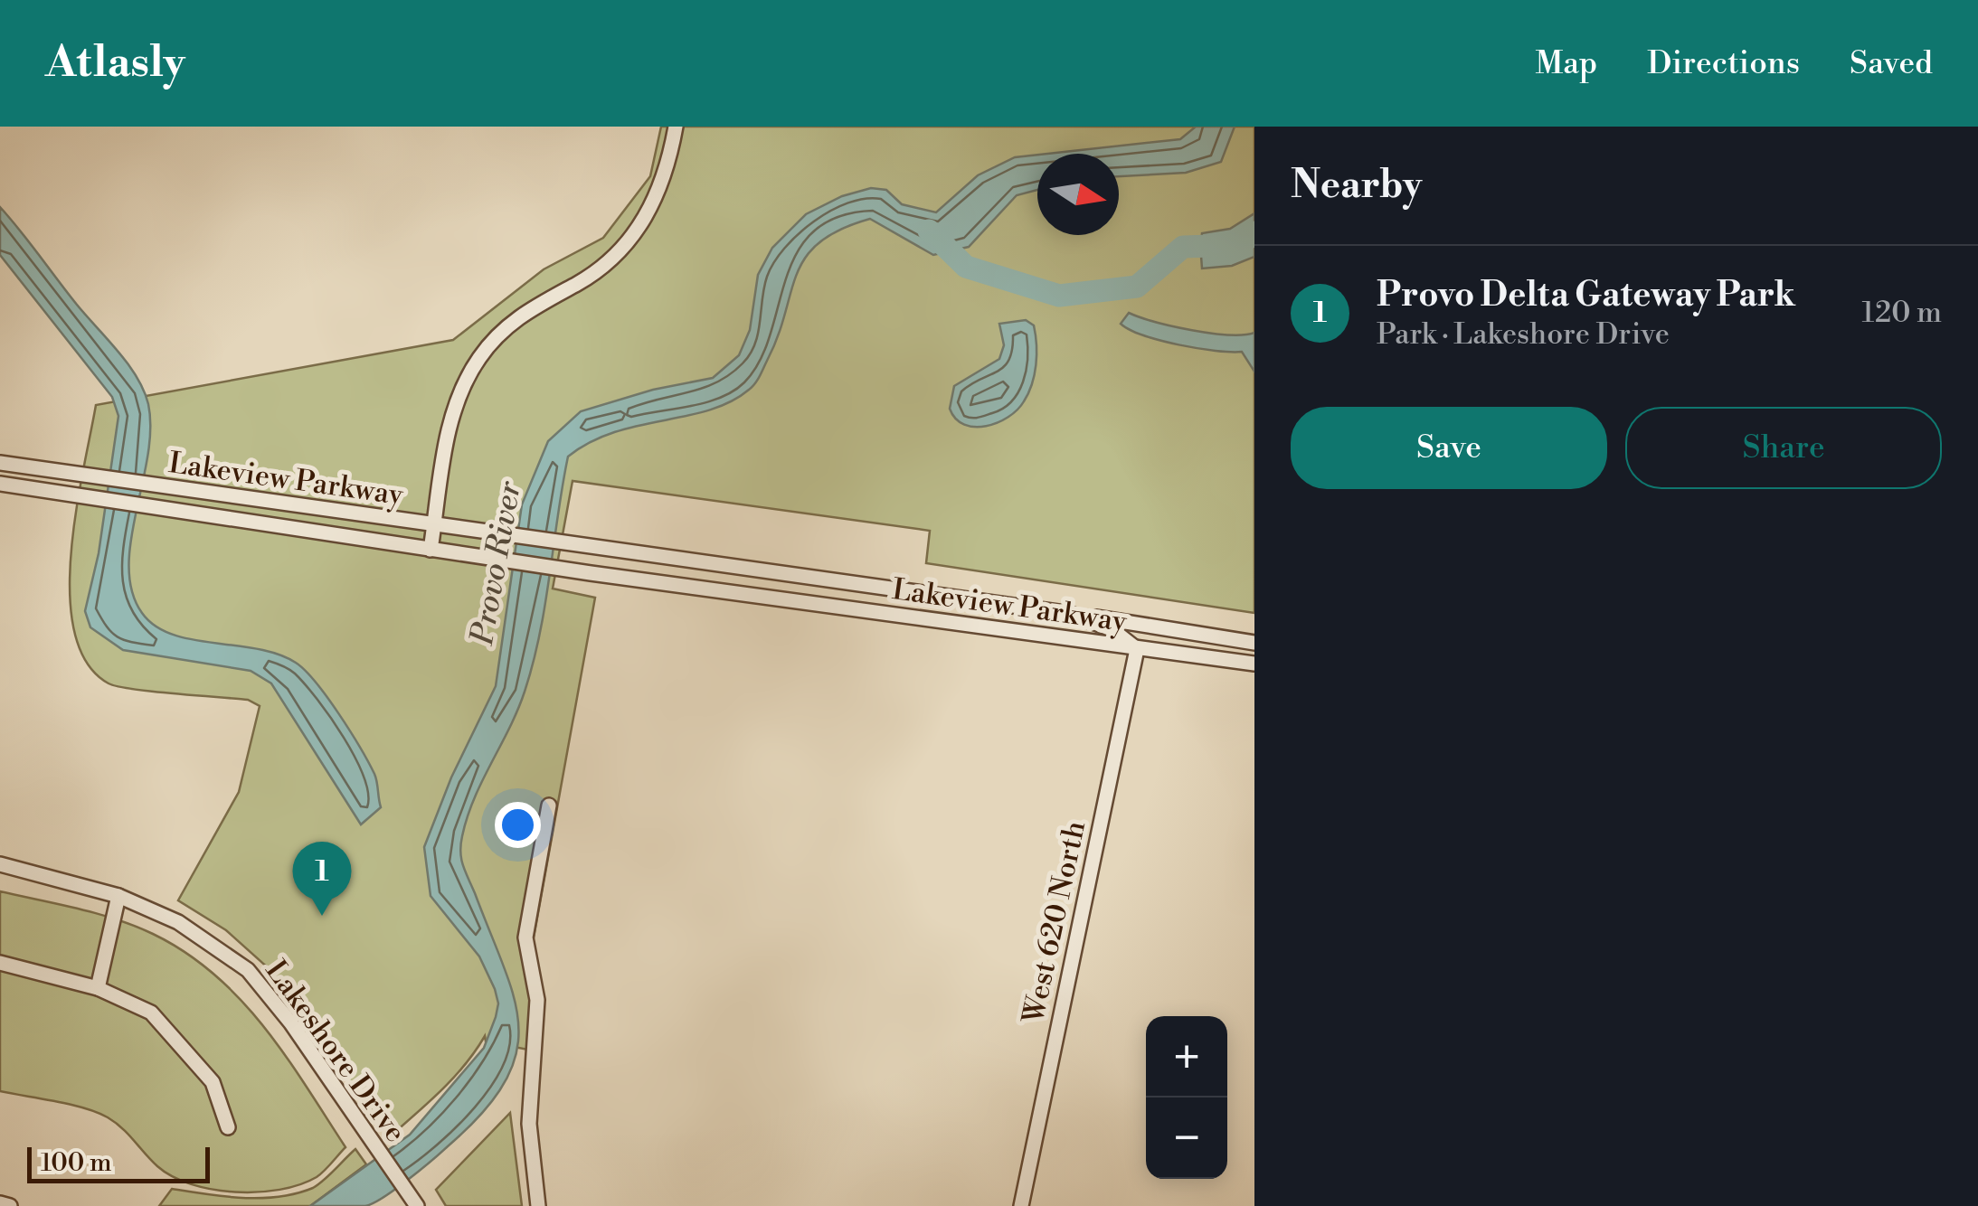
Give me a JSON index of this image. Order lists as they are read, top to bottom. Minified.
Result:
{"streets":{"street":["Lakeview Parkway","West 620 North","Lakeshore Drive"]},"crossings":[["Lakeview Parkway","West 620 North"]],"water":["Provo River"],"scale_bar":"100 m","north":"right","page":{"header":"Atlasly","nav":["Map","Directions","Saved"],"heading":"Nearby","list":[{"mark":"1","name":"Provo Delta Gateway Park","note":"Park · Lakeshore Drive","value":"120 m"}],"buttons":["Save","Share"],"pins":"1","map_buttons":["+","−"],"scale":"100 m"}}
